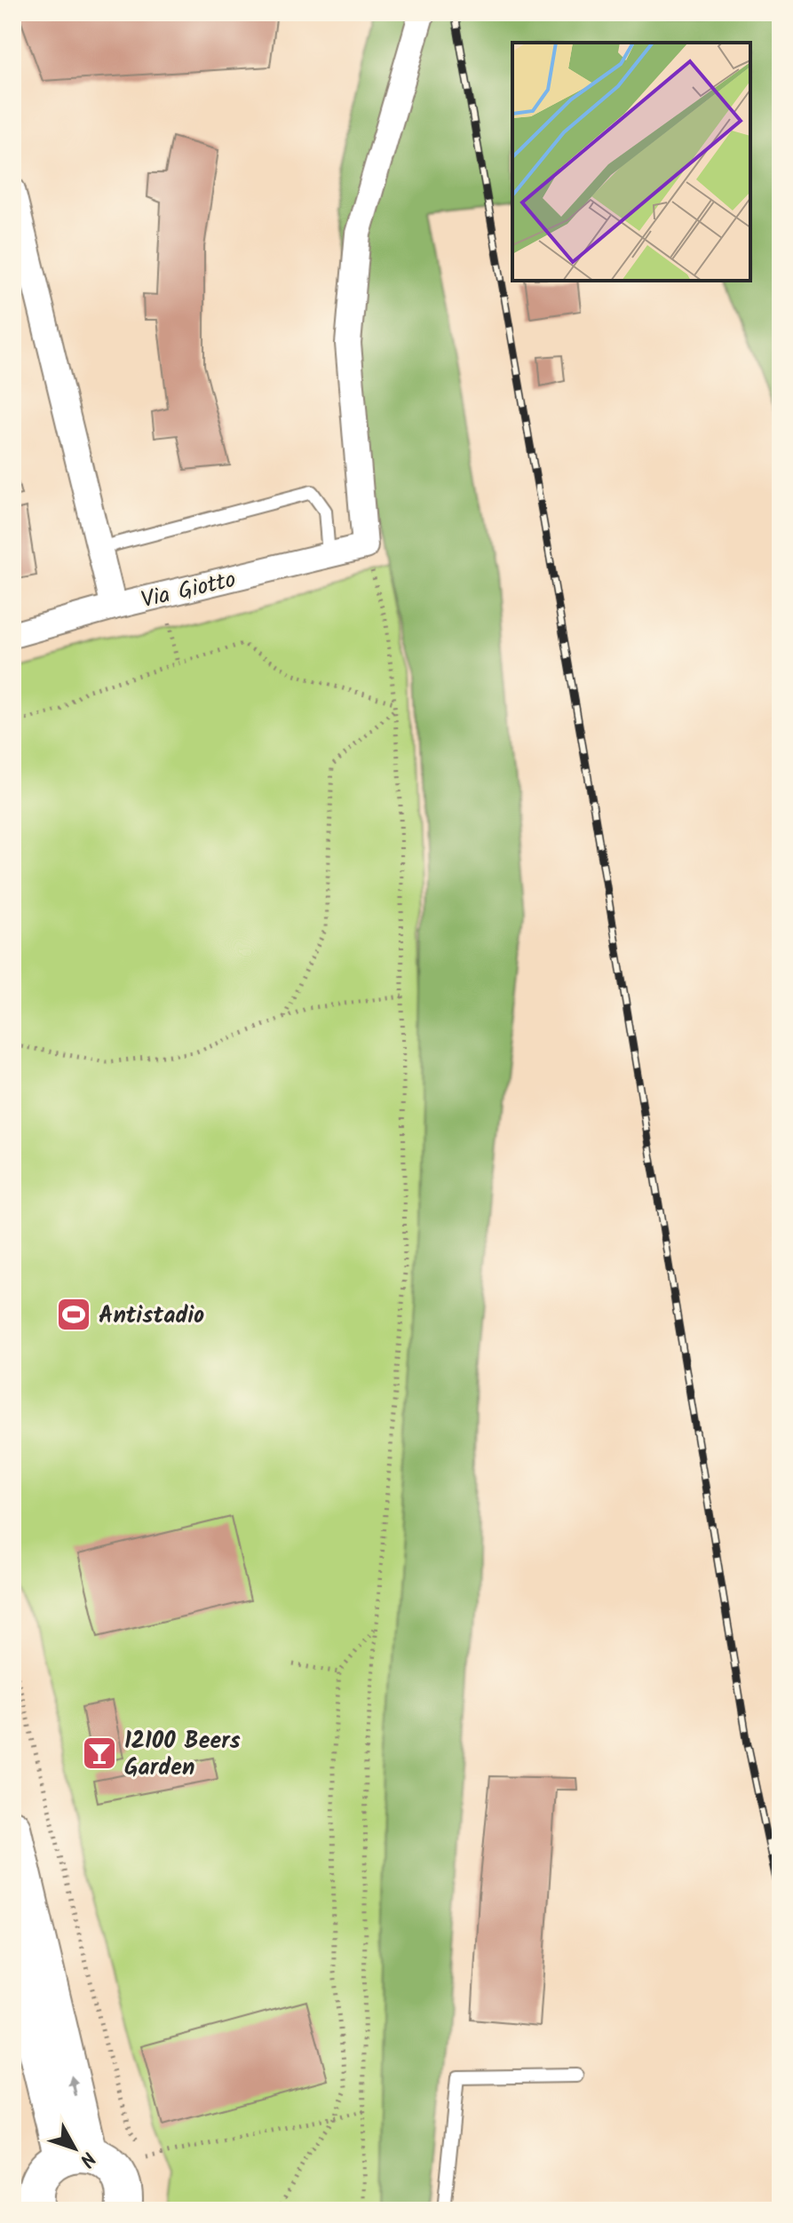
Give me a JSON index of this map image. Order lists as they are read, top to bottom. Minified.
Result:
{"streets":{"street":["Via Giotto"]},"places":{"sports":["Antistadio"],"bar":["12100 Beers Garden"]},"north":"bottom right"}
